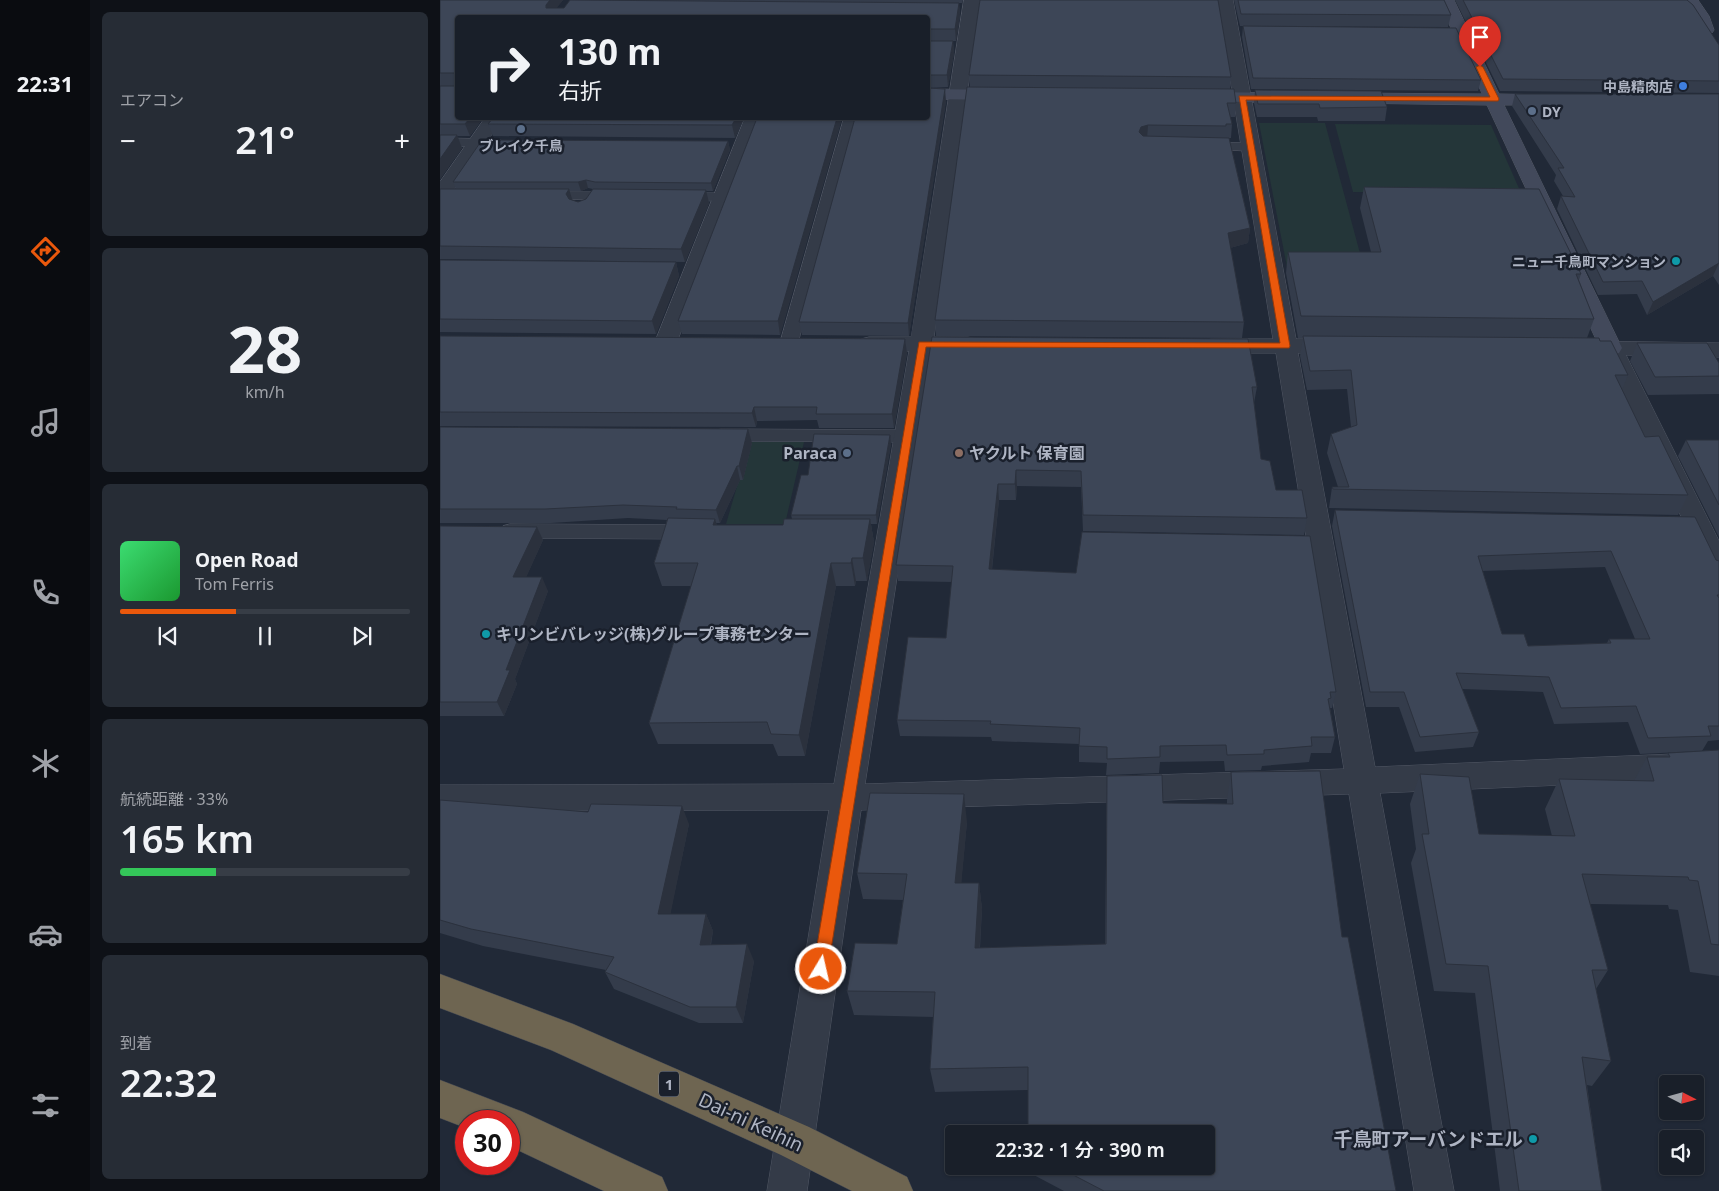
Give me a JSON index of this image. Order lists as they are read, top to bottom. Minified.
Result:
{"streets":{"highway":["1","Dai-ni Keihin"]},"places":["中島精肉店","DY","ブレイク千鳥","ニュー千鳥町マンション","Paraca","ヤクルト 保育園","キリンビバレッジ(株)グループ事務センター","千鳥町アーバンドエル"],"north":"right","page":{"tabs":"22:31","tile":["エアコン",["28","km/h"],["航続距離 · 33%","165 km"],["到着","22:32"]],"turn":["130 m","右折"],"heat":["−","21°","+"],"song":["Open Road","Tom Ferris"],"limit":"30","trip":"22:32 · 1 分 · 390 m"}}
